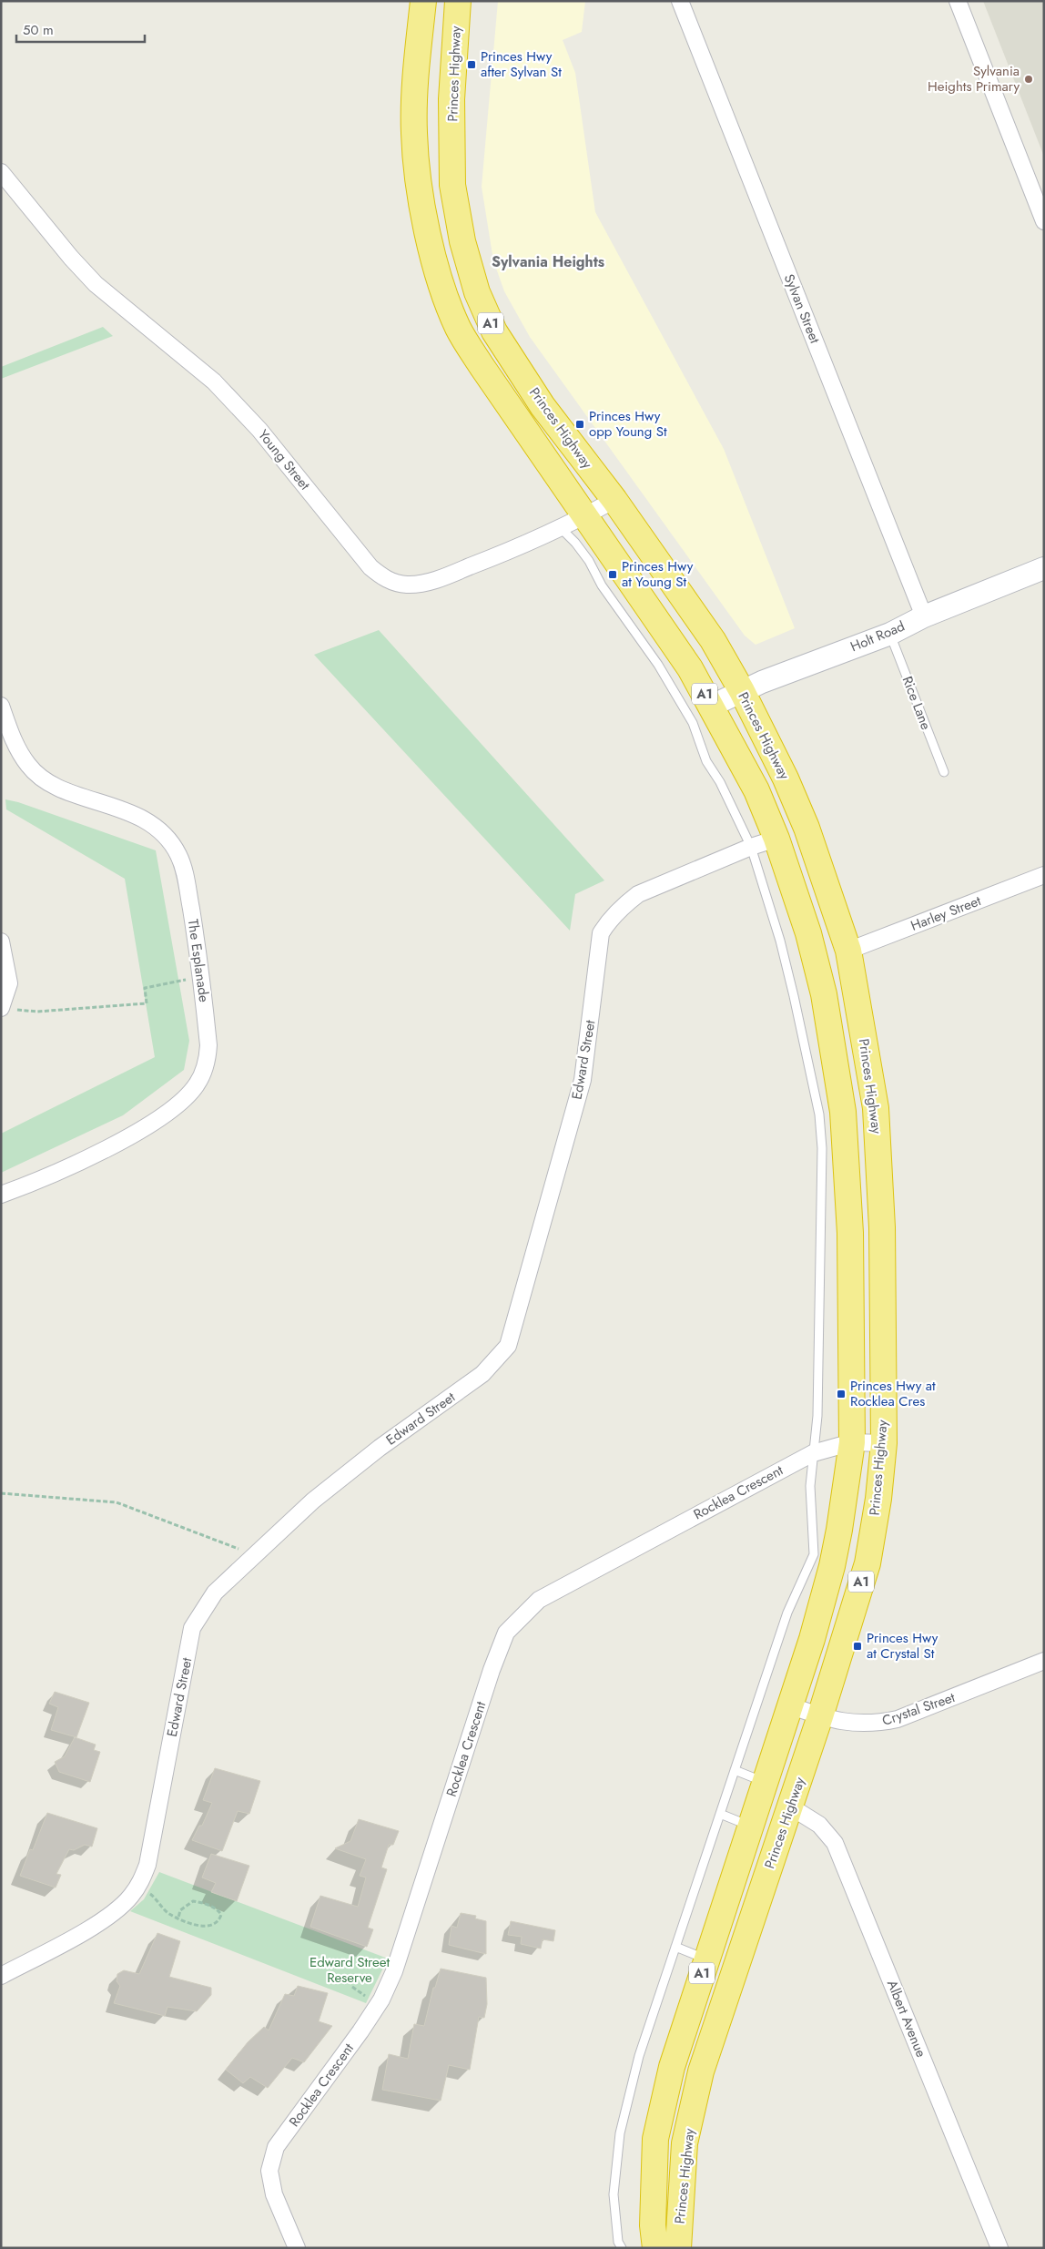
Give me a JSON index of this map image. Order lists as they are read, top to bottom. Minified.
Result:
{"streets":{"highway":["Princes Highway","A1"],"street":["Sylvan Street","Young Street","Holt Road","Harley Street","The Esplanade","Edward Street","Rocklea Crescent","Crystal Street","Albert Avenue"],"lane":["Rice Lane"]},"crossings":[["Princes Highway","Young Street"],["Princes Highway","Holt Road"],["Princes Highway","Harley Street"],["Princes Highway","Edward Street"],["Princes Highway","Rocklea Crescent"],["Princes Highway","Crystal Street"],["Princes Highway","Albert Avenue"],["Sylvan Street","Holt Road"],["Holt Road","Rice Lane"]],"districts":["Sylvania Heights"],"parks":["Edward Street Reserve"],"places":{"transit":["Princes Hwy after Sylvan St","Princes Hwy opp Young St","Princes Hwy at Young St","Princes Hwy at Rocklea Cres","Princes Hwy at Crystal St"],"other":["Sylvania Heights Primary"]},"scale_bar":"50 m"}
